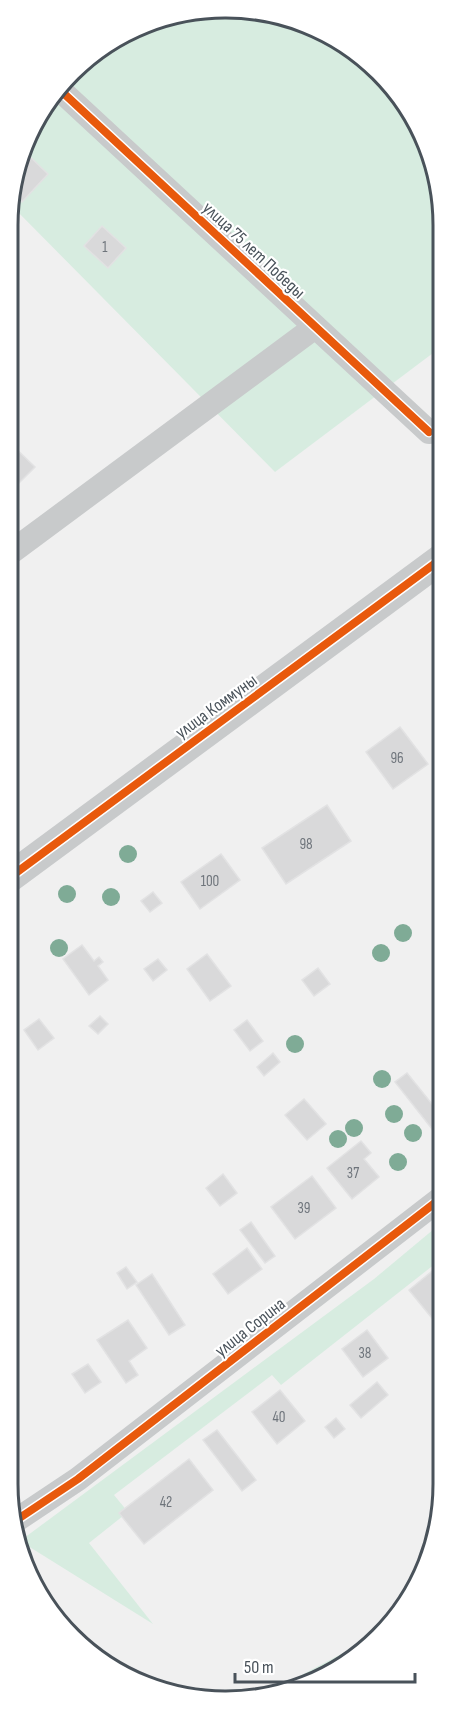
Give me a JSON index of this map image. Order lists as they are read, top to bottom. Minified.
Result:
{"streets":{"street":["улица 75 лет Победы","улица Коммуны","улица Сорина"]},"house_numbers":["1","96","98","100","37","39","38","40","42"],"scale_bar":"50 m"}
